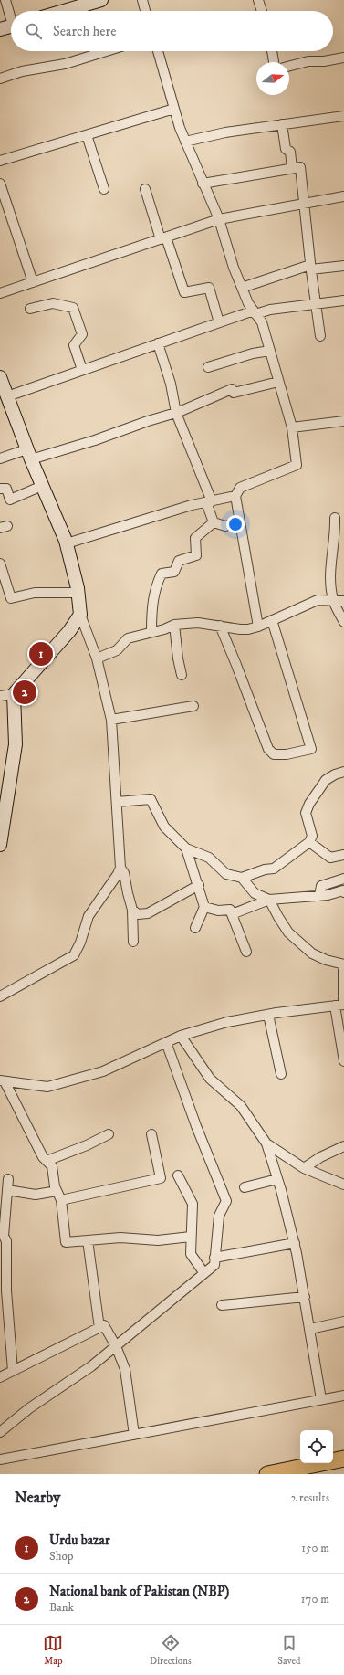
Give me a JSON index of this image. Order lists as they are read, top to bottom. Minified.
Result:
{"north":"right","page":{"search":"Search here","pins":["1","2"],"heading":["Nearby","2 results"],"list":[{"mark":"1","name":"Urdu bazar","note":"Shop","value":"150 m"},{"mark":"2","name":"National bank of Pakistan (NBP)","note":"Bank","value":"170 m"}],"nav":["Map","Directions","Saved"]}}
